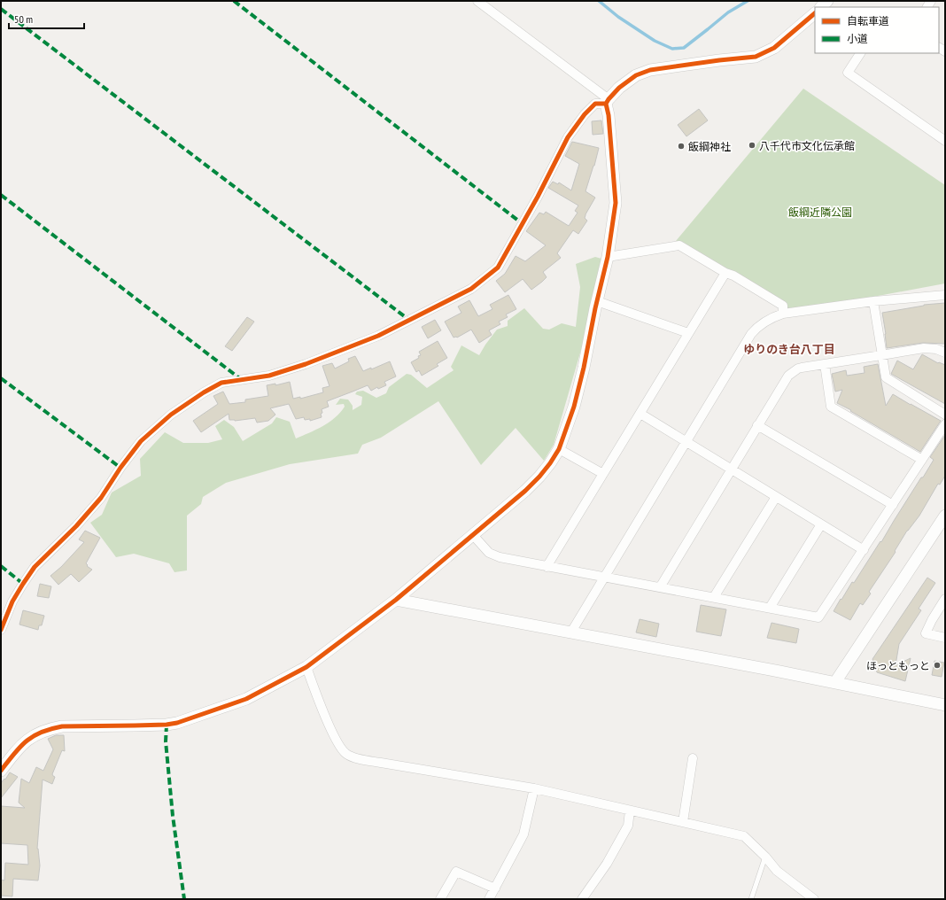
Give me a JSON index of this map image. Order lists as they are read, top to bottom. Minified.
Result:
{"districts":["ゆりのき台八丁目"],"parks":["飯綱近隣公園"],"places":["八千代市文化伝承館","飯綱神社","ほっともっと"],"legend":["自転車道","小道"],"scale_bar":"50 m"}
